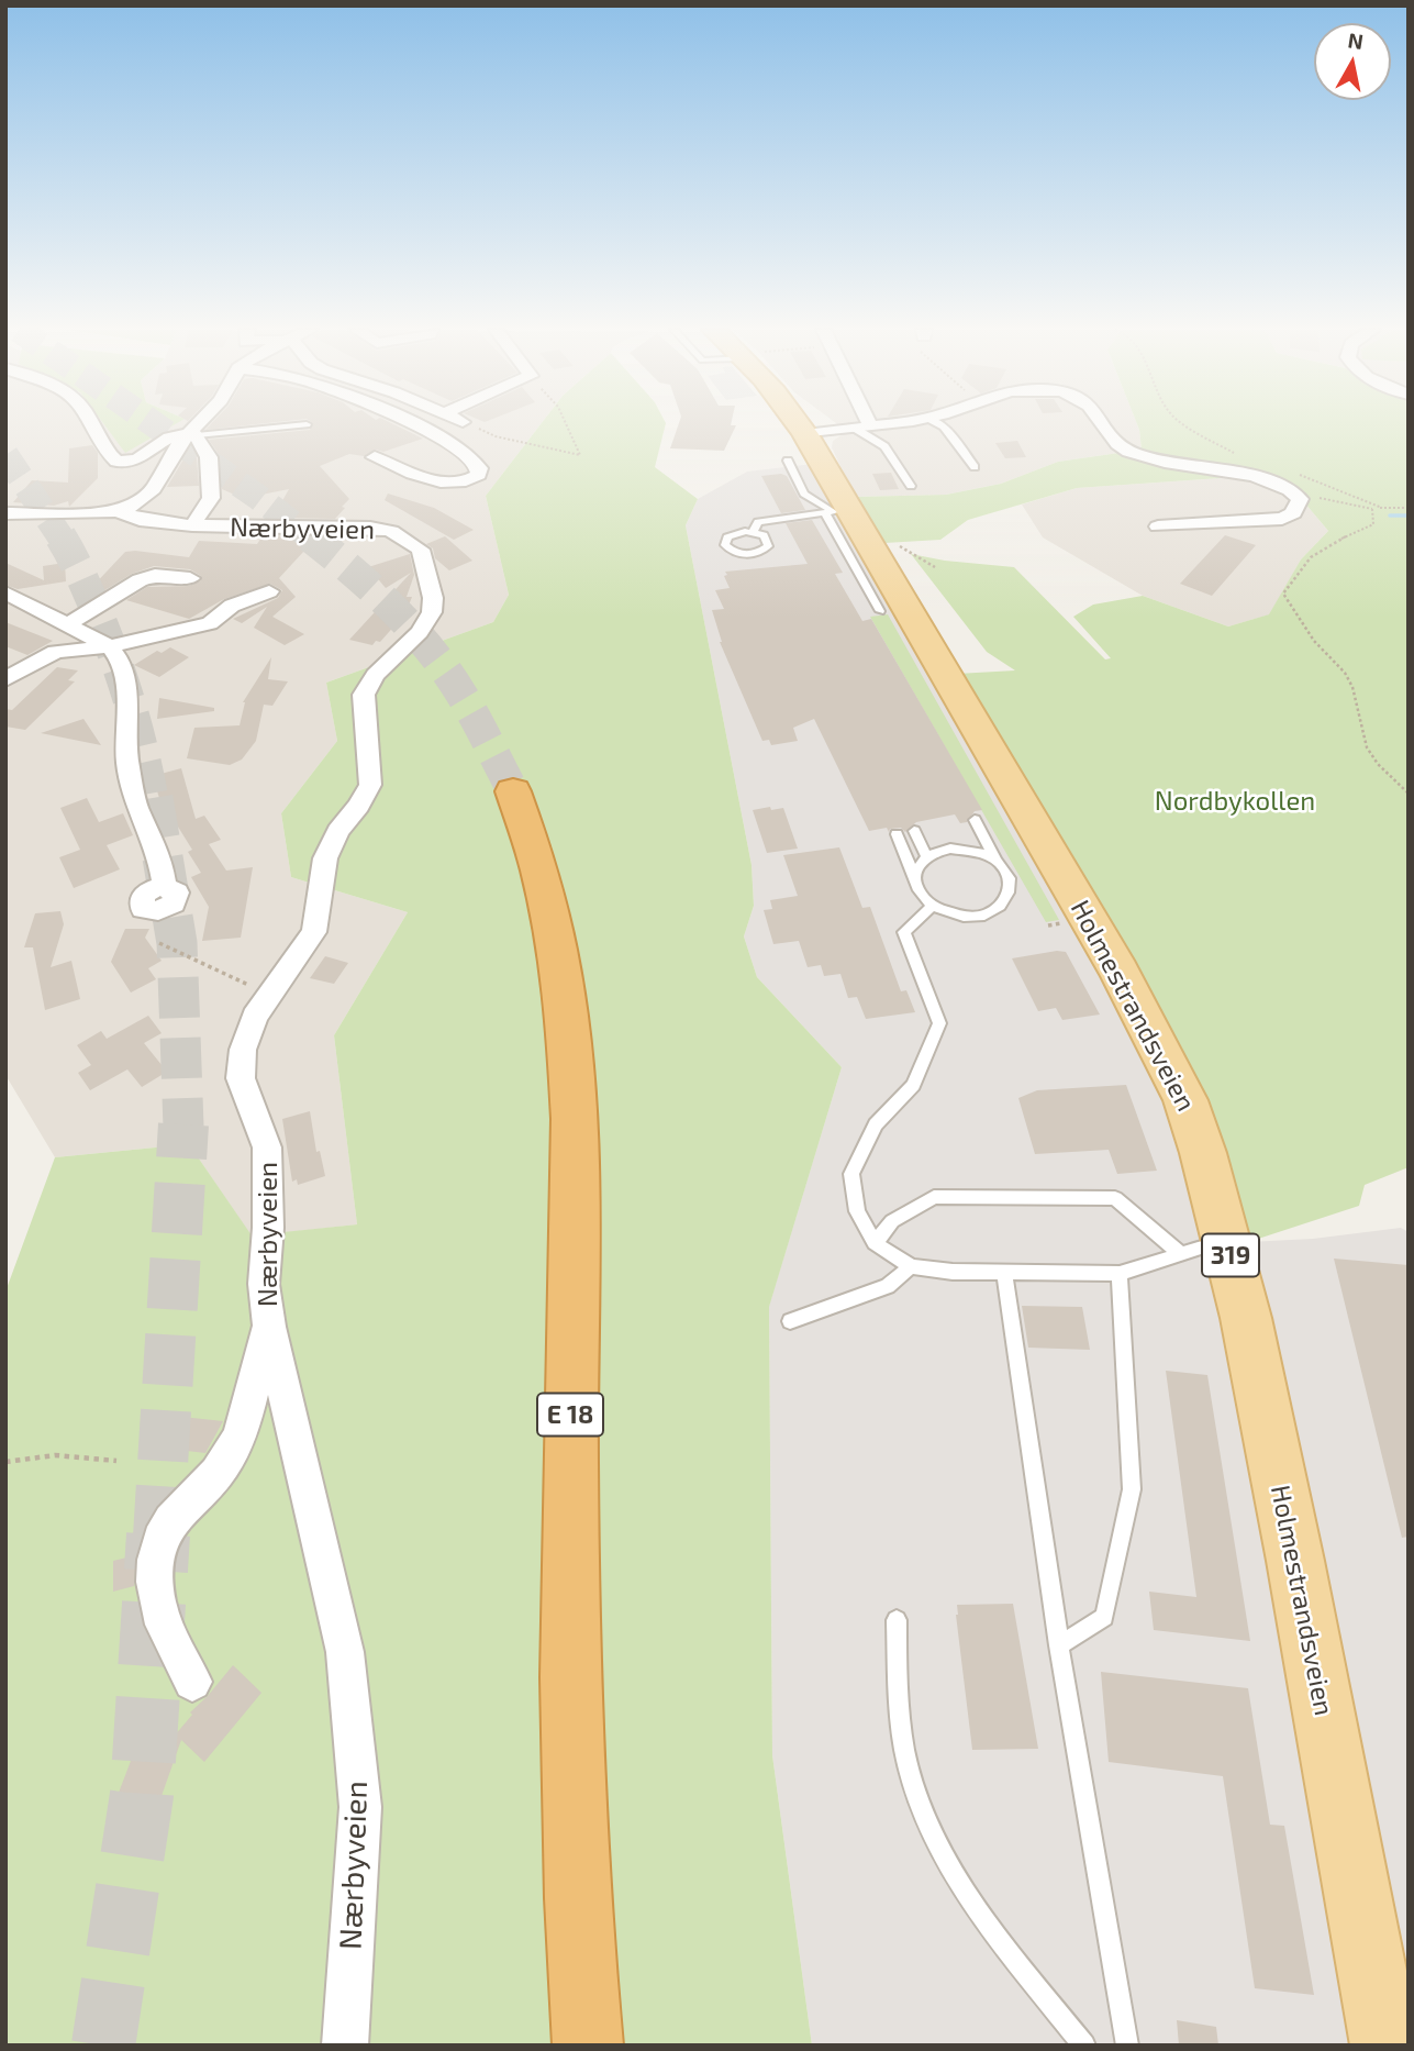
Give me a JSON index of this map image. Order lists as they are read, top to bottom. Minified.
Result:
{"streets":{"highway":["E 18"],"main road":["Holmestrandsveien","319"],"street":["Nærbyveien"]},"parks":["Nordbykollen"],"north":"top"}
